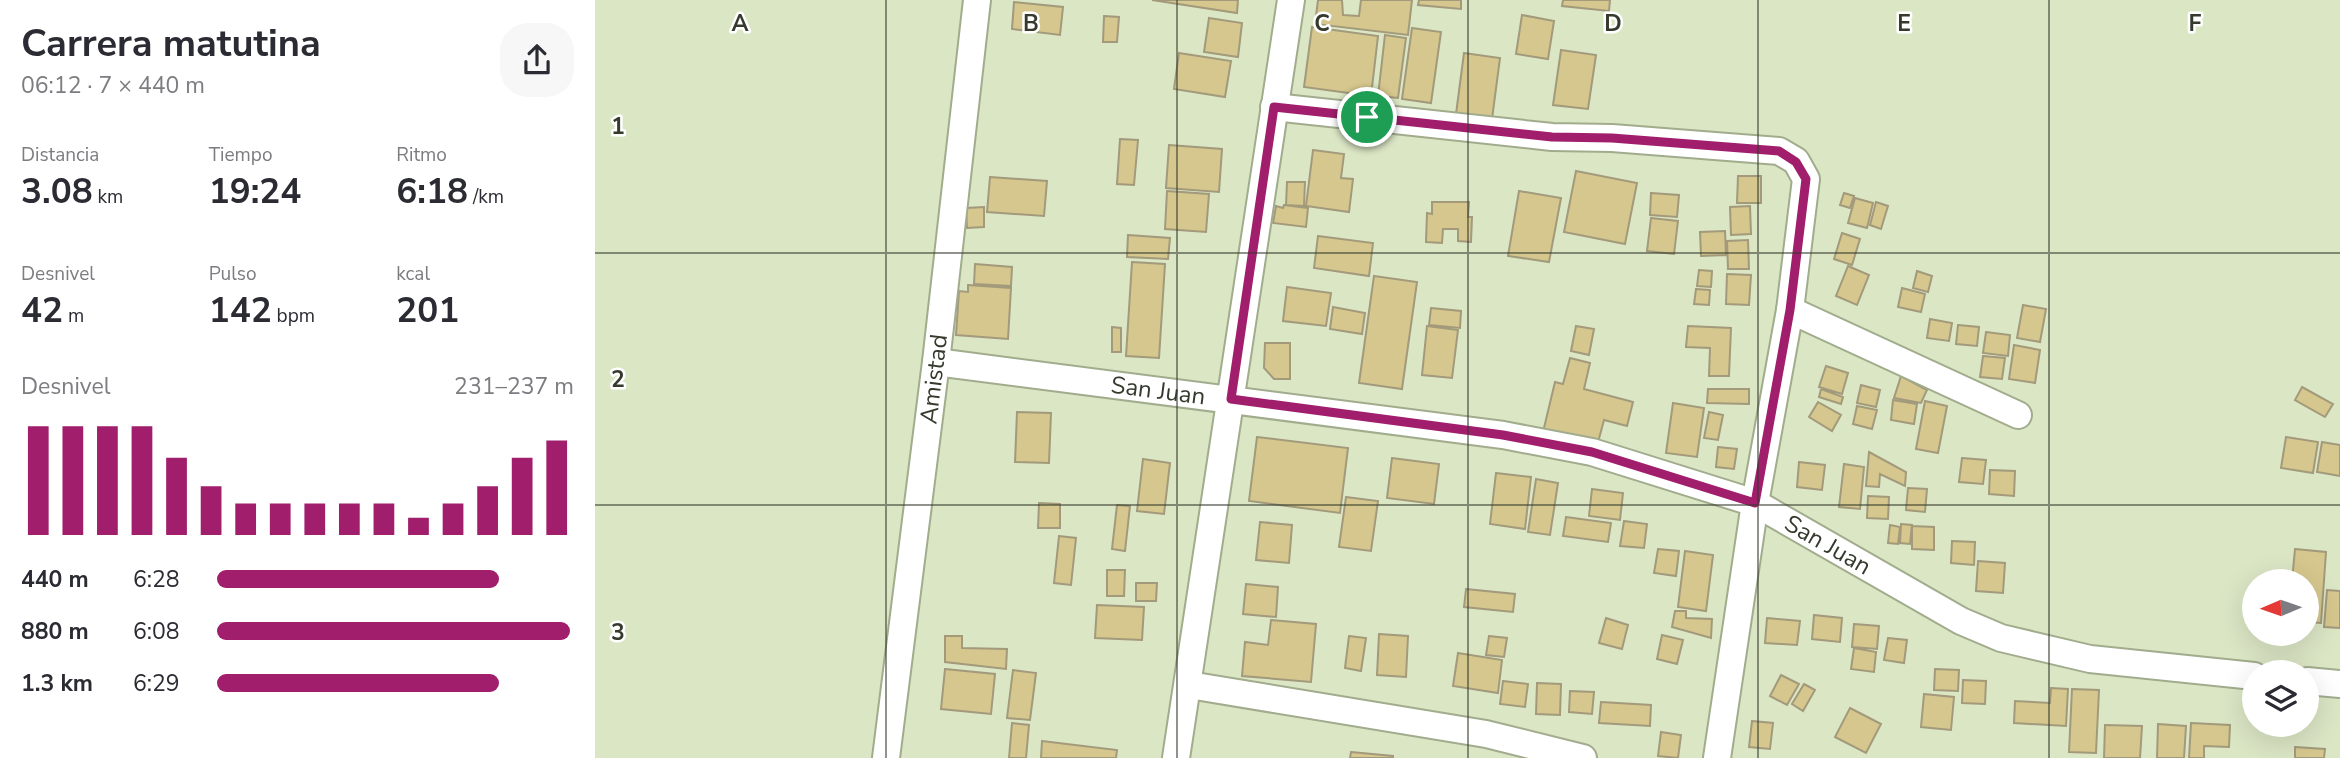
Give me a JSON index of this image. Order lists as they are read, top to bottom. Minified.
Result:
{"streets":{"street":["Amistad","San Juan"]},"crossings":[["Amistad","San Juan"]],"north":"left","page":{"heading":["Carrera matutina","06:12 · 7 × 440 m"],"stats":[["Distancia","3.08 km"],["Tiempo","19:24"],["Ritmo","6:18 /km"],["Desnivel","42 m"],["Pulso","142 bpm"],["kcal","201"]],"chart":["Desnivel","231–237 m"],"list":[{"name":"440 m","note":"6:28"},{"name":"880 m","note":"6:08"},{"name":"1.3 km","note":"6:29"}]},"grid":{"columns":["A","B","C","D","E","F"],"rows":["1","2","3"]}}
